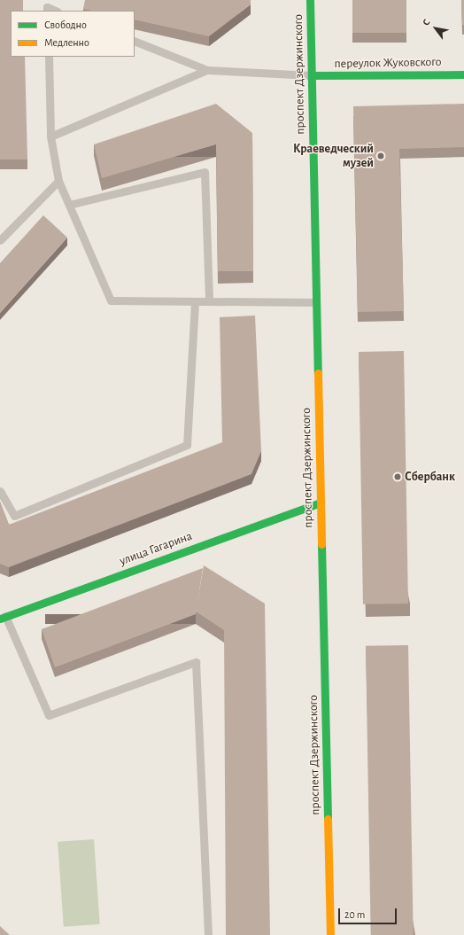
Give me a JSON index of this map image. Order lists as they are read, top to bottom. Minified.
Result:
{"streets":{"main road":["переулок Жуковского","проспект Дзержинского","улица Гагарина"]},"crossings":[["переулок Жуковского","проспект Дзержинского"],["проспект Дзержинского","улица Гагарина"]],"places":["Краеведческий музей","Сбербанк"],"legend":["Свободно","Медленно"],"scale_bar":"20 m","north":"top left"}
